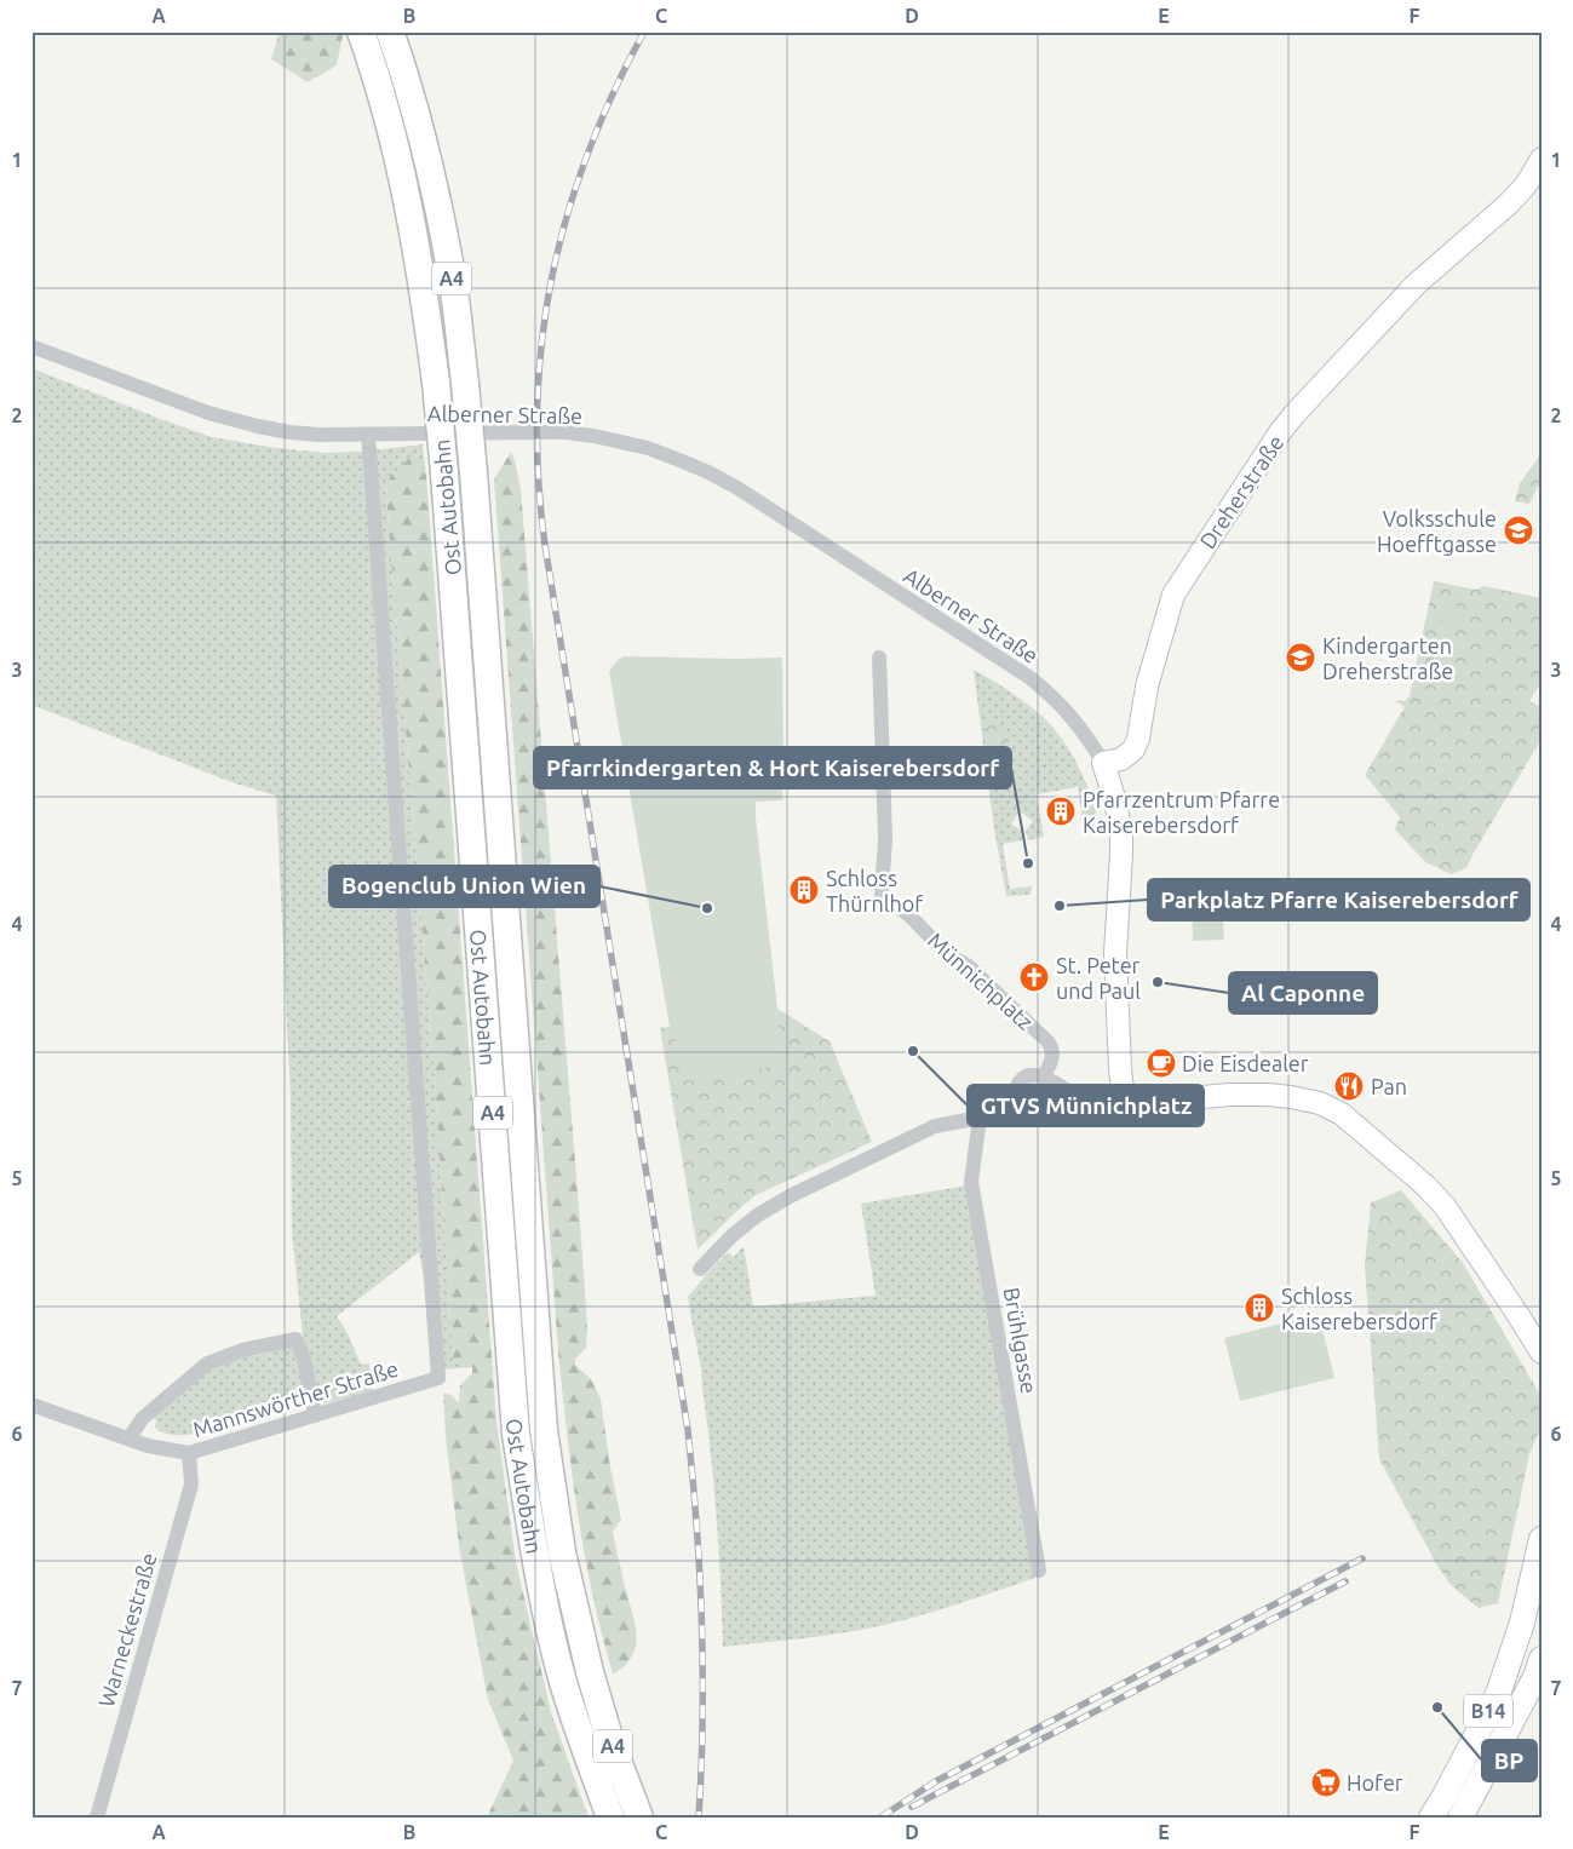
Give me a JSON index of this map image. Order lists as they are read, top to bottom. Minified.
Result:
{"streets":{"highway":["A4","Ost Autobahn"],"main road":["B14"],"street":["Alberner Straße","Dreherstraße","Münnichplatz","Brühlgasse","Mannswörther Straße","Warneckestraße"]},"crossings":[["Alberner Straße","Dreherstraße"],["Alberner Straße","Mannswörther Straße"],["Mannswörther Straße","Warneckestraße"]],"places":{"school or university":["Volksschule Hoefftgasse","Kindergarten Dreherstraße"],"building":["Pfarrzentrum Pfarre Kaiserebersdorf","Schloss Thürnlhof","Schloss Kaiserebersdorf"],"other":["Pfarrkindergarten & Hort Kaiserebersdorf","Parkplatz Pfarre Kaiserebersdorf","Bogenclub Union Wien","Al Caponne","GTVS Münnichplatz","BP"],"church":["St. Peter und Paul"],"cafe":["Die Eisdealer"],"restaurant":["Pan"],"supermarket":["Hofer"]},"grid":{"columns":["A","B","C","D","E","F"],"rows":["1","2","3","4","5","6","7"]}}
